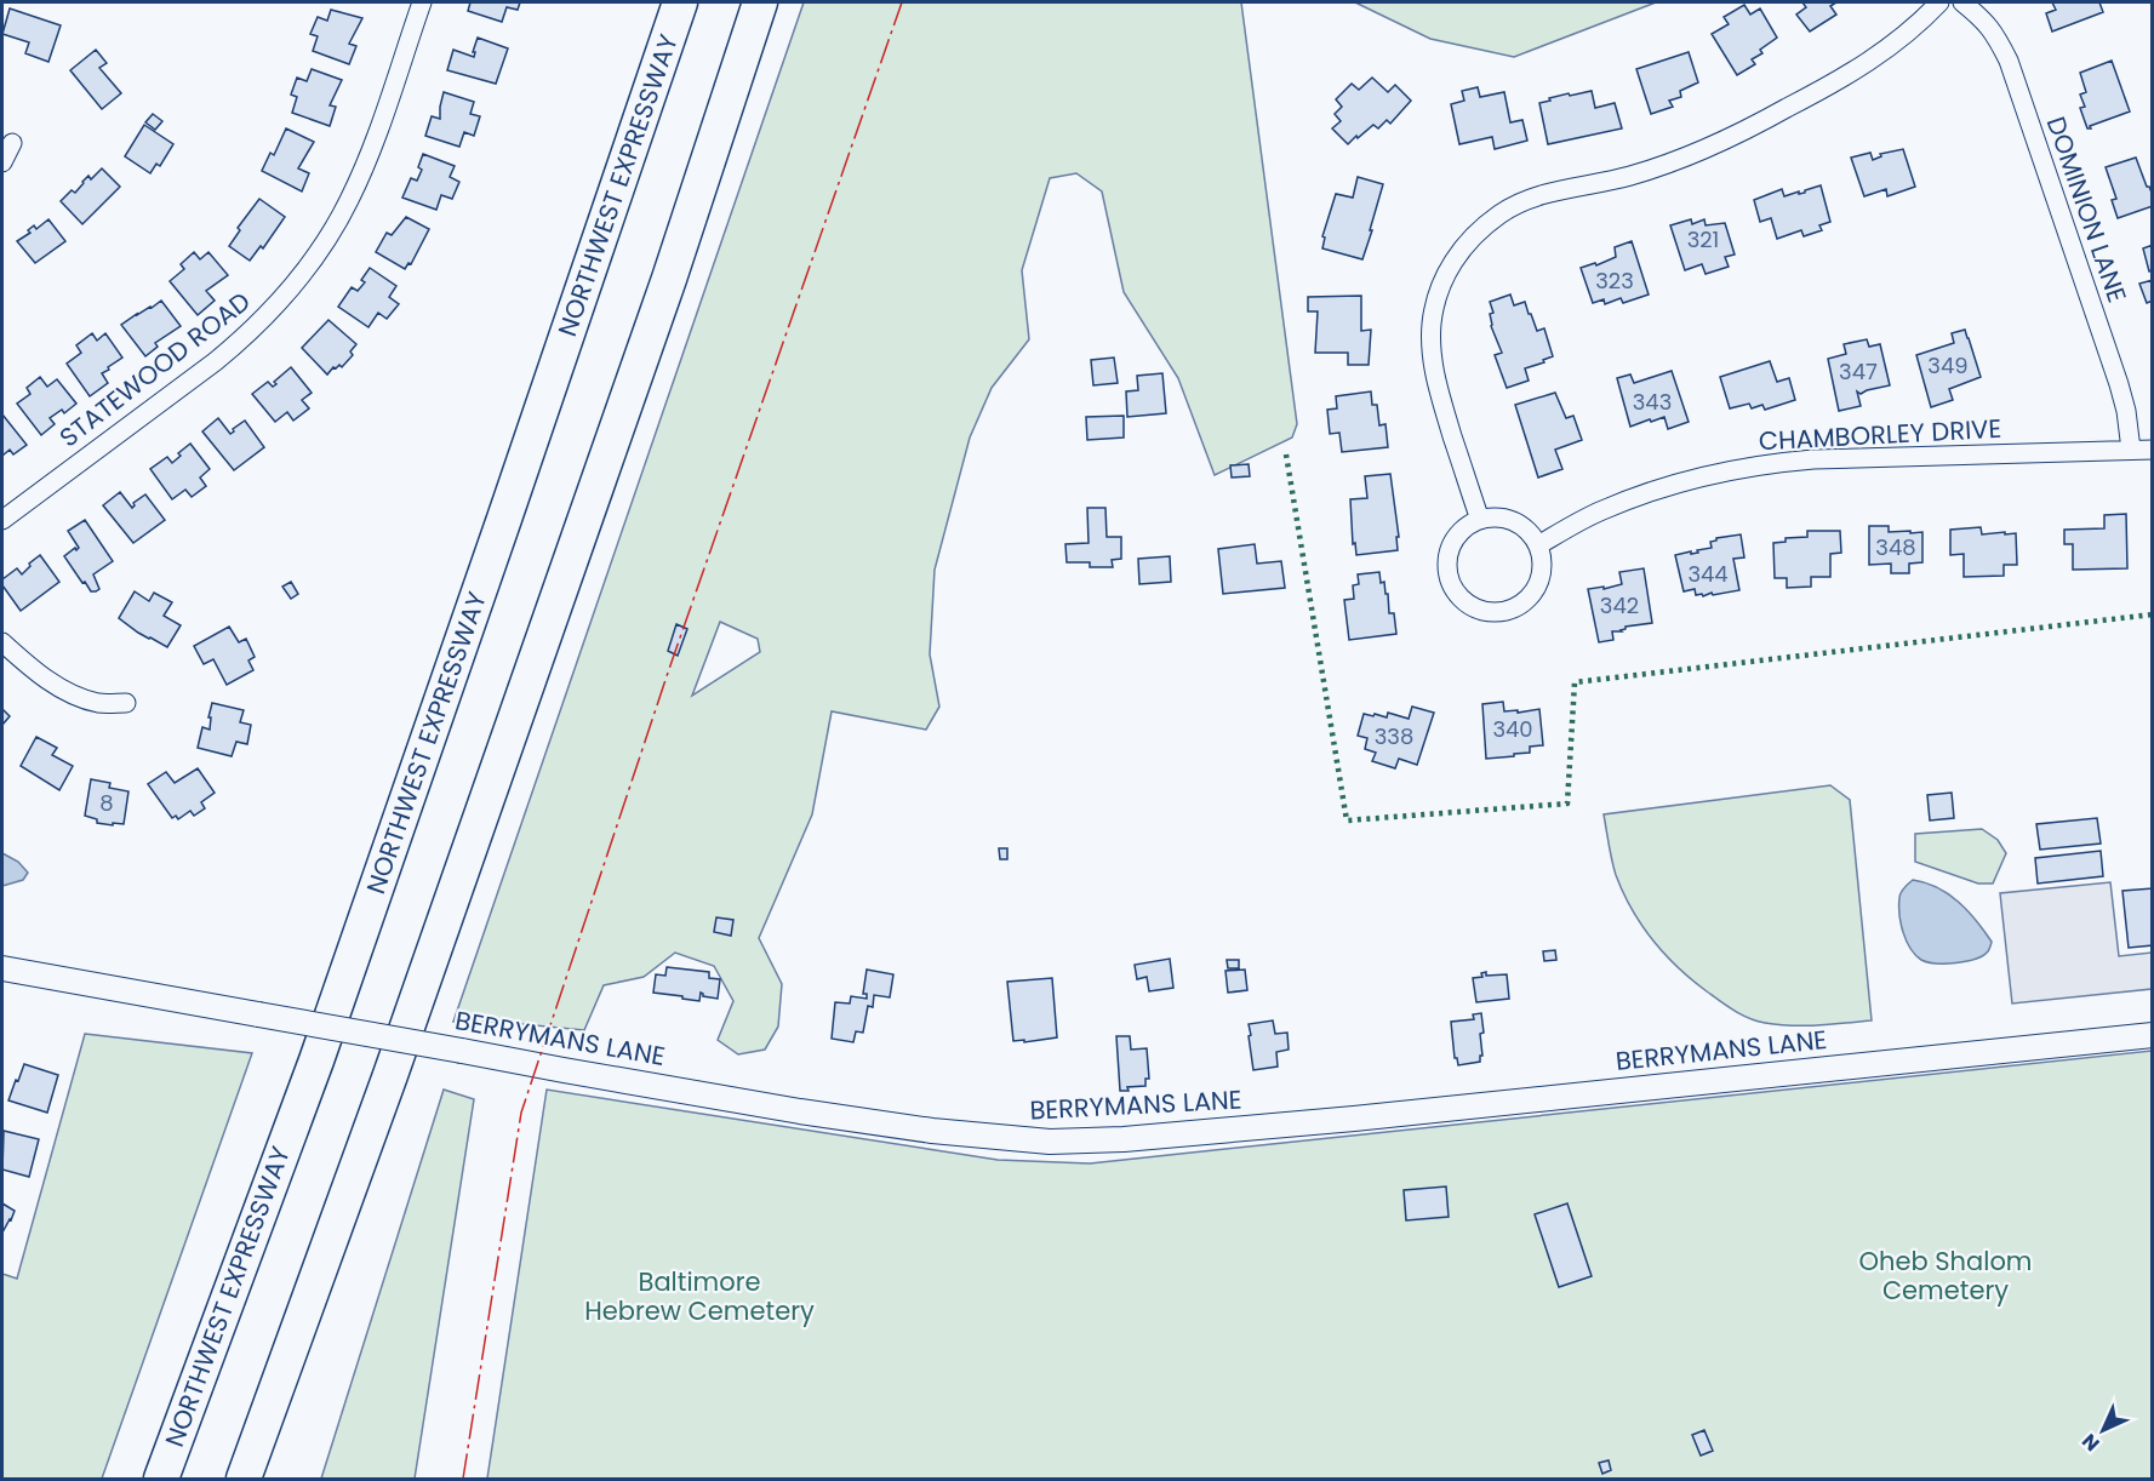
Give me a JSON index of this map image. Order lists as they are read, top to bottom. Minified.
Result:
{"streets":{"highway":["NORTHWEST EXPRESSWAY"],"street":["DOMINION LANE","STATEWOOD ROAD","CHAMBORLEY DRIVE","BERRYMANS LANE"]},"crossings":[["DOMINION LANE","CHAMBORLEY DRIVE"]],"parks":["Oheb Shalom Cemetery","Baltimore Hebrew Cemetery"],"house_numbers":["321","323","349","347","343","348","344","342","340","338","8"],"north":"bottom left"}
